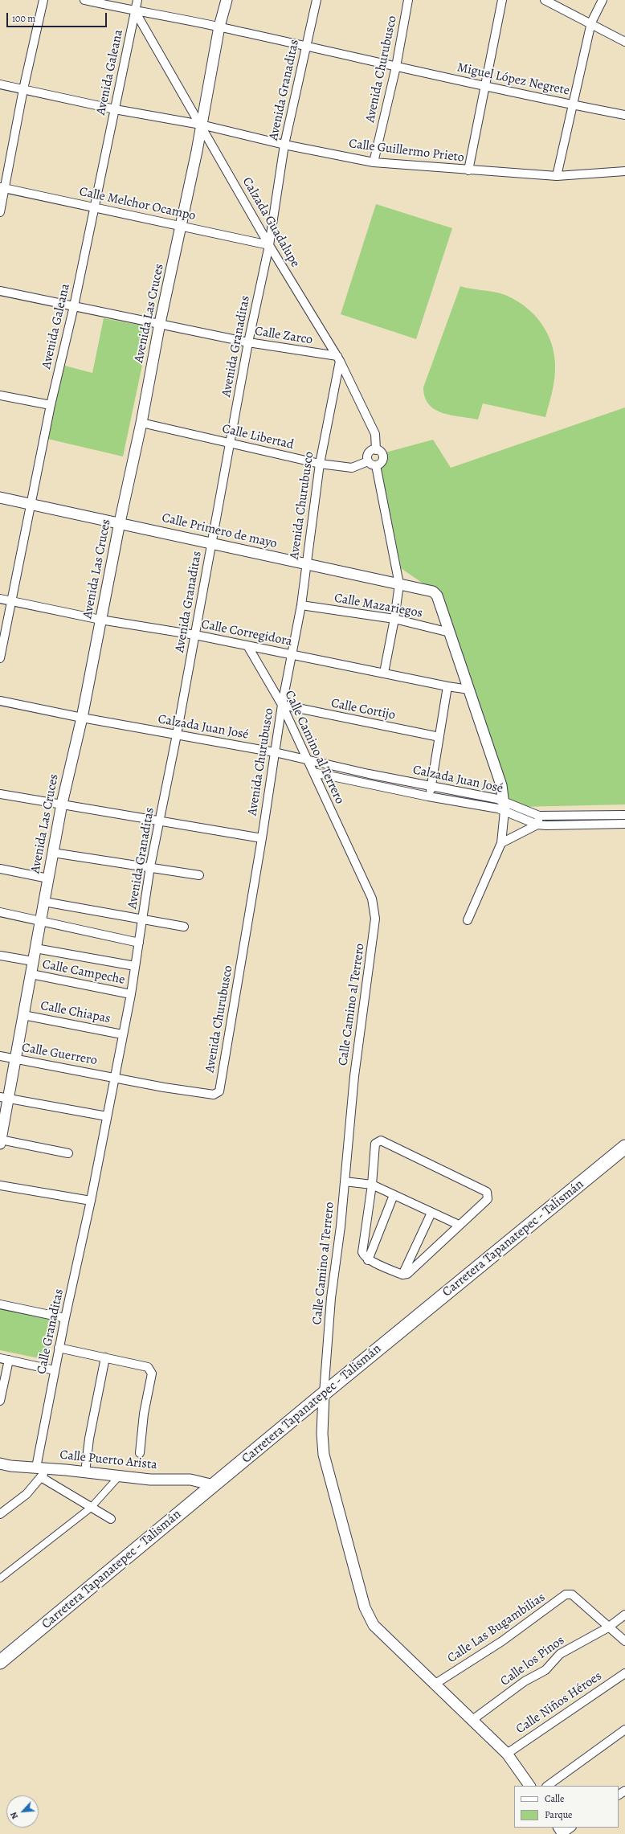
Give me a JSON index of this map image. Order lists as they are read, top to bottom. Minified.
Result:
{"streets":{"highway":["Carretera Tapanatepec - Talismán"],"street":["Avenida Churubusco","Avenida Galeana","Miguel López Negrete","Avenida Granaditas","Calle Guillermo Prieto","Calle Melchor Ocampo","Calzada Guadalupe","Avenida Las Cruces","Calle Zarco","Calle Libertad","Calle Primero de mayo","Calle Mazariegos","Calle Corregidora","Calle Cortijo","Calzada Juan José","Calle Camino al Terrero","Calle Campeche","Calle Chiapas","Calle Guerrero","Calle Granaditas","Calle Puerto Arista","Calle Las Bugambilias","Calle los Pinos","Calle Niños Héroes"]},"crossings":[["Avenida Churubusco","Miguel López Negrete"],["Avenida Churubusco","Calle Guillermo Prieto"],["Avenida Churubusco","Calzada Guadalupe"],["Avenida Churubusco","Calle Zarco"],["Avenida Churubusco","Calle Libertad"],["Avenida Churubusco","Calle Primero de mayo"],["Avenida Churubusco","Calle Mazariegos"],["Avenida Churubusco","Calle Corregidora"],["Avenida Churubusco","Calle Cortijo"],["Avenida Churubusco","Calzada Juan José"],["Avenida Churubusco","Calle Camino al Terrero"],["Avenida Churubusco","Calle Guerrero"],["Avenida Galeana","Calle Guillermo Prieto"],["Avenida Galeana","Calle Melchor Ocampo"],["Avenida Galeana","Calzada Guadalupe"],["Avenida Galeana","Calle Zarco"],["Avenida Galeana","Calle Primero de mayo"],["Avenida Galeana","Calle Corregidora"],["Miguel López Negrete","Avenida Granaditas"],["Miguel López Negrete","Avenida Las Cruces"],["Avenida Granaditas","Calle Guillermo Prieto"],["Avenida Granaditas","Calle Melchor Ocampo"],["Avenida Granaditas","Calzada Guadalupe"],["Avenida Granaditas","Calle Zarco"],["Avenida Granaditas","Calle Libertad"],["Avenida Granaditas","Calle Primero de mayo"],["Avenida Granaditas","Calle Corregidora"],["Avenida Granaditas","Calzada Juan José"],["Avenida Granaditas","Calle Campeche"],["Avenida Granaditas","Calle Chiapas"],["Avenida Granaditas","Calle Guerrero"],["Avenida Granaditas","Calle Granaditas"],["Calle Guillermo Prieto","Calzada Guadalupe"],["Calle Guillermo Prieto","Avenida Las Cruces"],["Calle Melchor Ocampo","Calzada Guadalupe"],["Calle Melchor Ocampo","Avenida Las Cruces"],["Calzada Guadalupe","Avenida Las Cruces"],["Calzada Guadalupe","Calle Zarco"],["Calzada Guadalupe","Calle Libertad"],["Avenida Las Cruces","Calle Zarco"],["Avenida Las Cruces","Calle Libertad"],["Avenida Las Cruces","Calle Primero de mayo"],["Avenida Las Cruces","Calle Corregidora"],["Avenida Las Cruces","Calzada Juan José"],["Avenida Las Cruces","Calle Campeche"],["Avenida Las Cruces","Calle Chiapas"],["Avenida Las Cruces","Calle Guerrero"],["Calle Primero de mayo","Calle Mazariegos"],["Calle Corregidora","Calle Camino al Terrero"],["Calle Cortijo","Calle Camino al Terrero"],["Calzada Juan José","Calle Camino al Terrero"],["Calle Camino al Terrero","Carretera Tapanatepec - Talismán"],["Carretera Tapanatepec - Talismán","Calle Puerto Arista"],["Calle Granaditas","Calle Puerto Arista"],["Calle Las Bugambilias","Calle los Pinos"]],"legend":["Calle","Parque"],"scale_bar":"100 m","north":"bottom left"}
